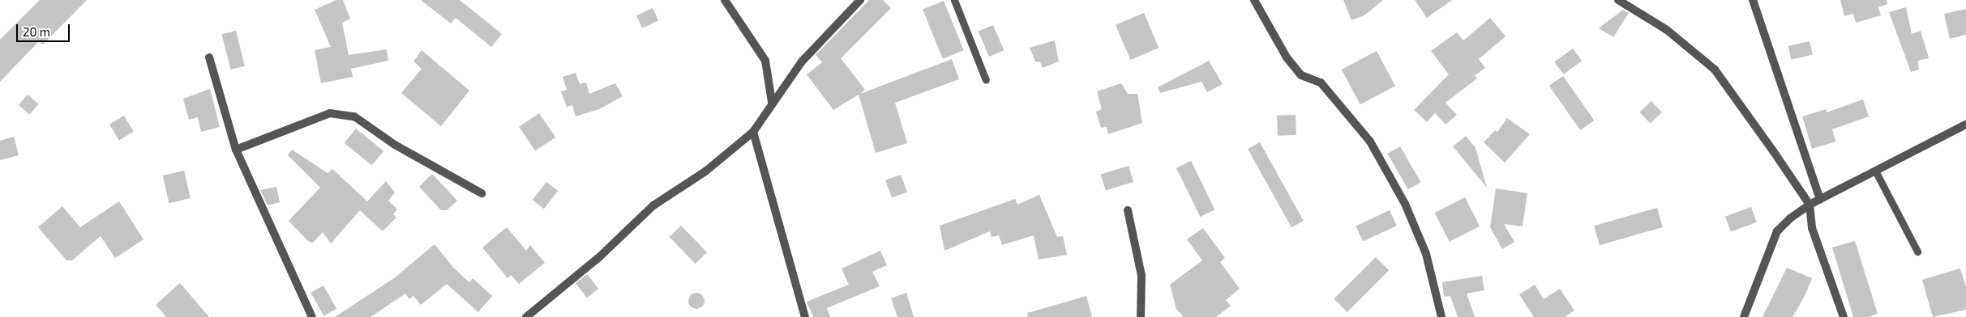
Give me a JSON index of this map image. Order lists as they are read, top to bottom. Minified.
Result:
{"scale_bar":"20 m"}
